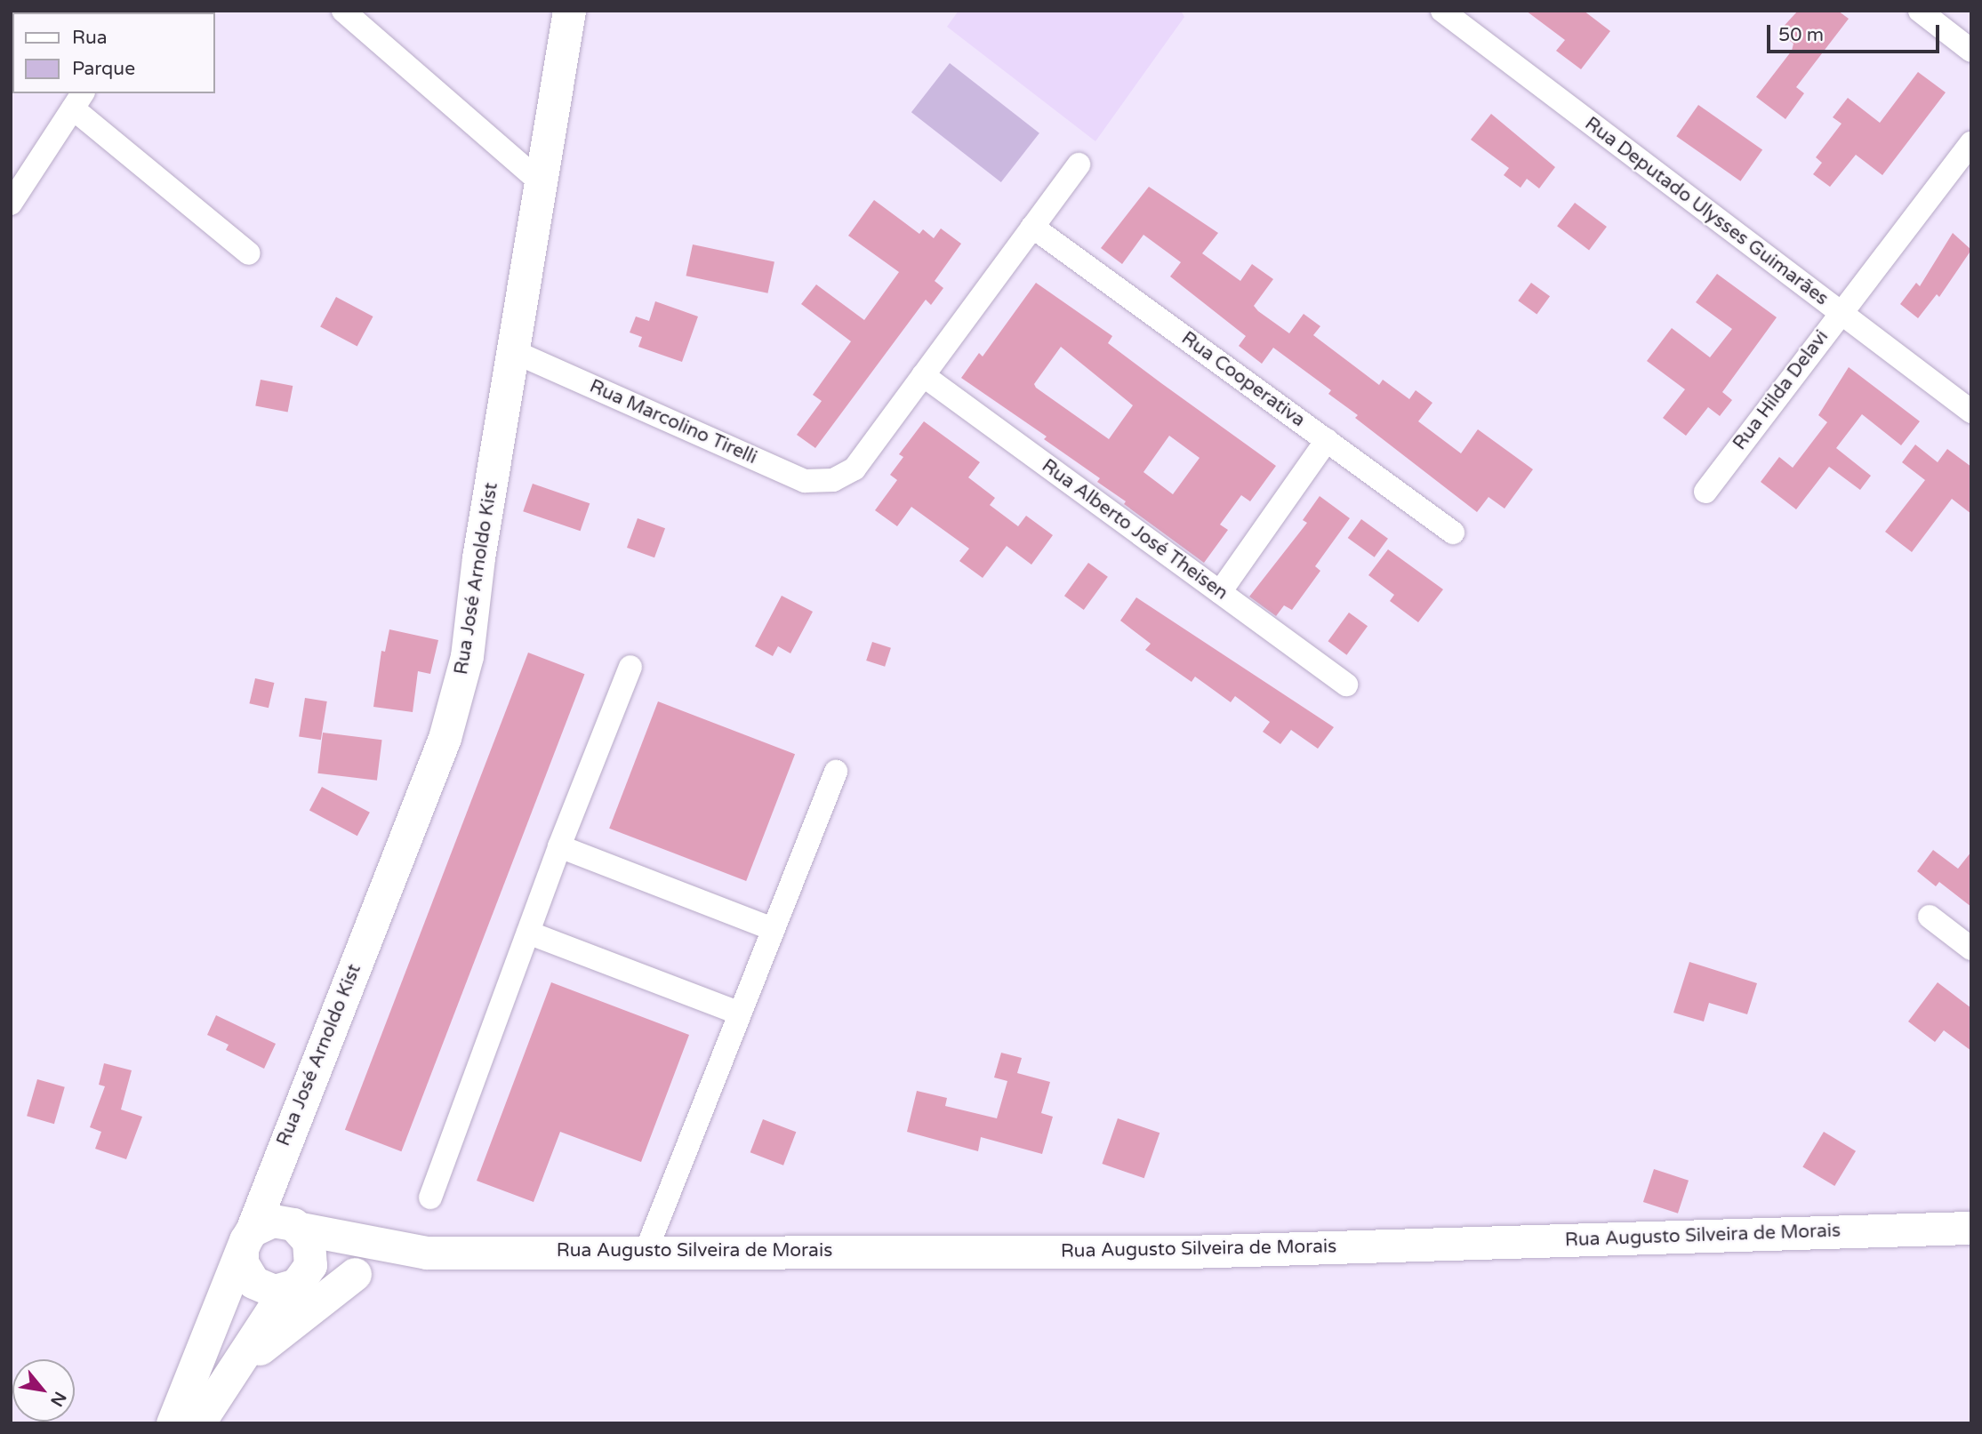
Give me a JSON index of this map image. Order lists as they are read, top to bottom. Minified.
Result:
{"streets":{"main road":["Rua José Arnoldo Kist","Rua Augusto Silveira de Morais"],"street":["Rua Deputado Ulysses Guimarães","Rua Cooperativa","Rua Hilda Delavi","Rua Marcolino Tirelli","Rua Alberto José Theisen"]},"crossings":[["Rua Deputado Ulysses Guimarães","Rua Hilda Delavi"],["Rua Marcolino Tirelli","Rua Alberto José Theisen"],["Rua Marcolino Tirelli","Rua José Arnoldo Kist"],["Rua José Arnoldo Kist","Rua Augusto Silveira de Morais"]],"legend":["Rua","Parque"],"scale_bar":"50 m","north":"bottom right"}
